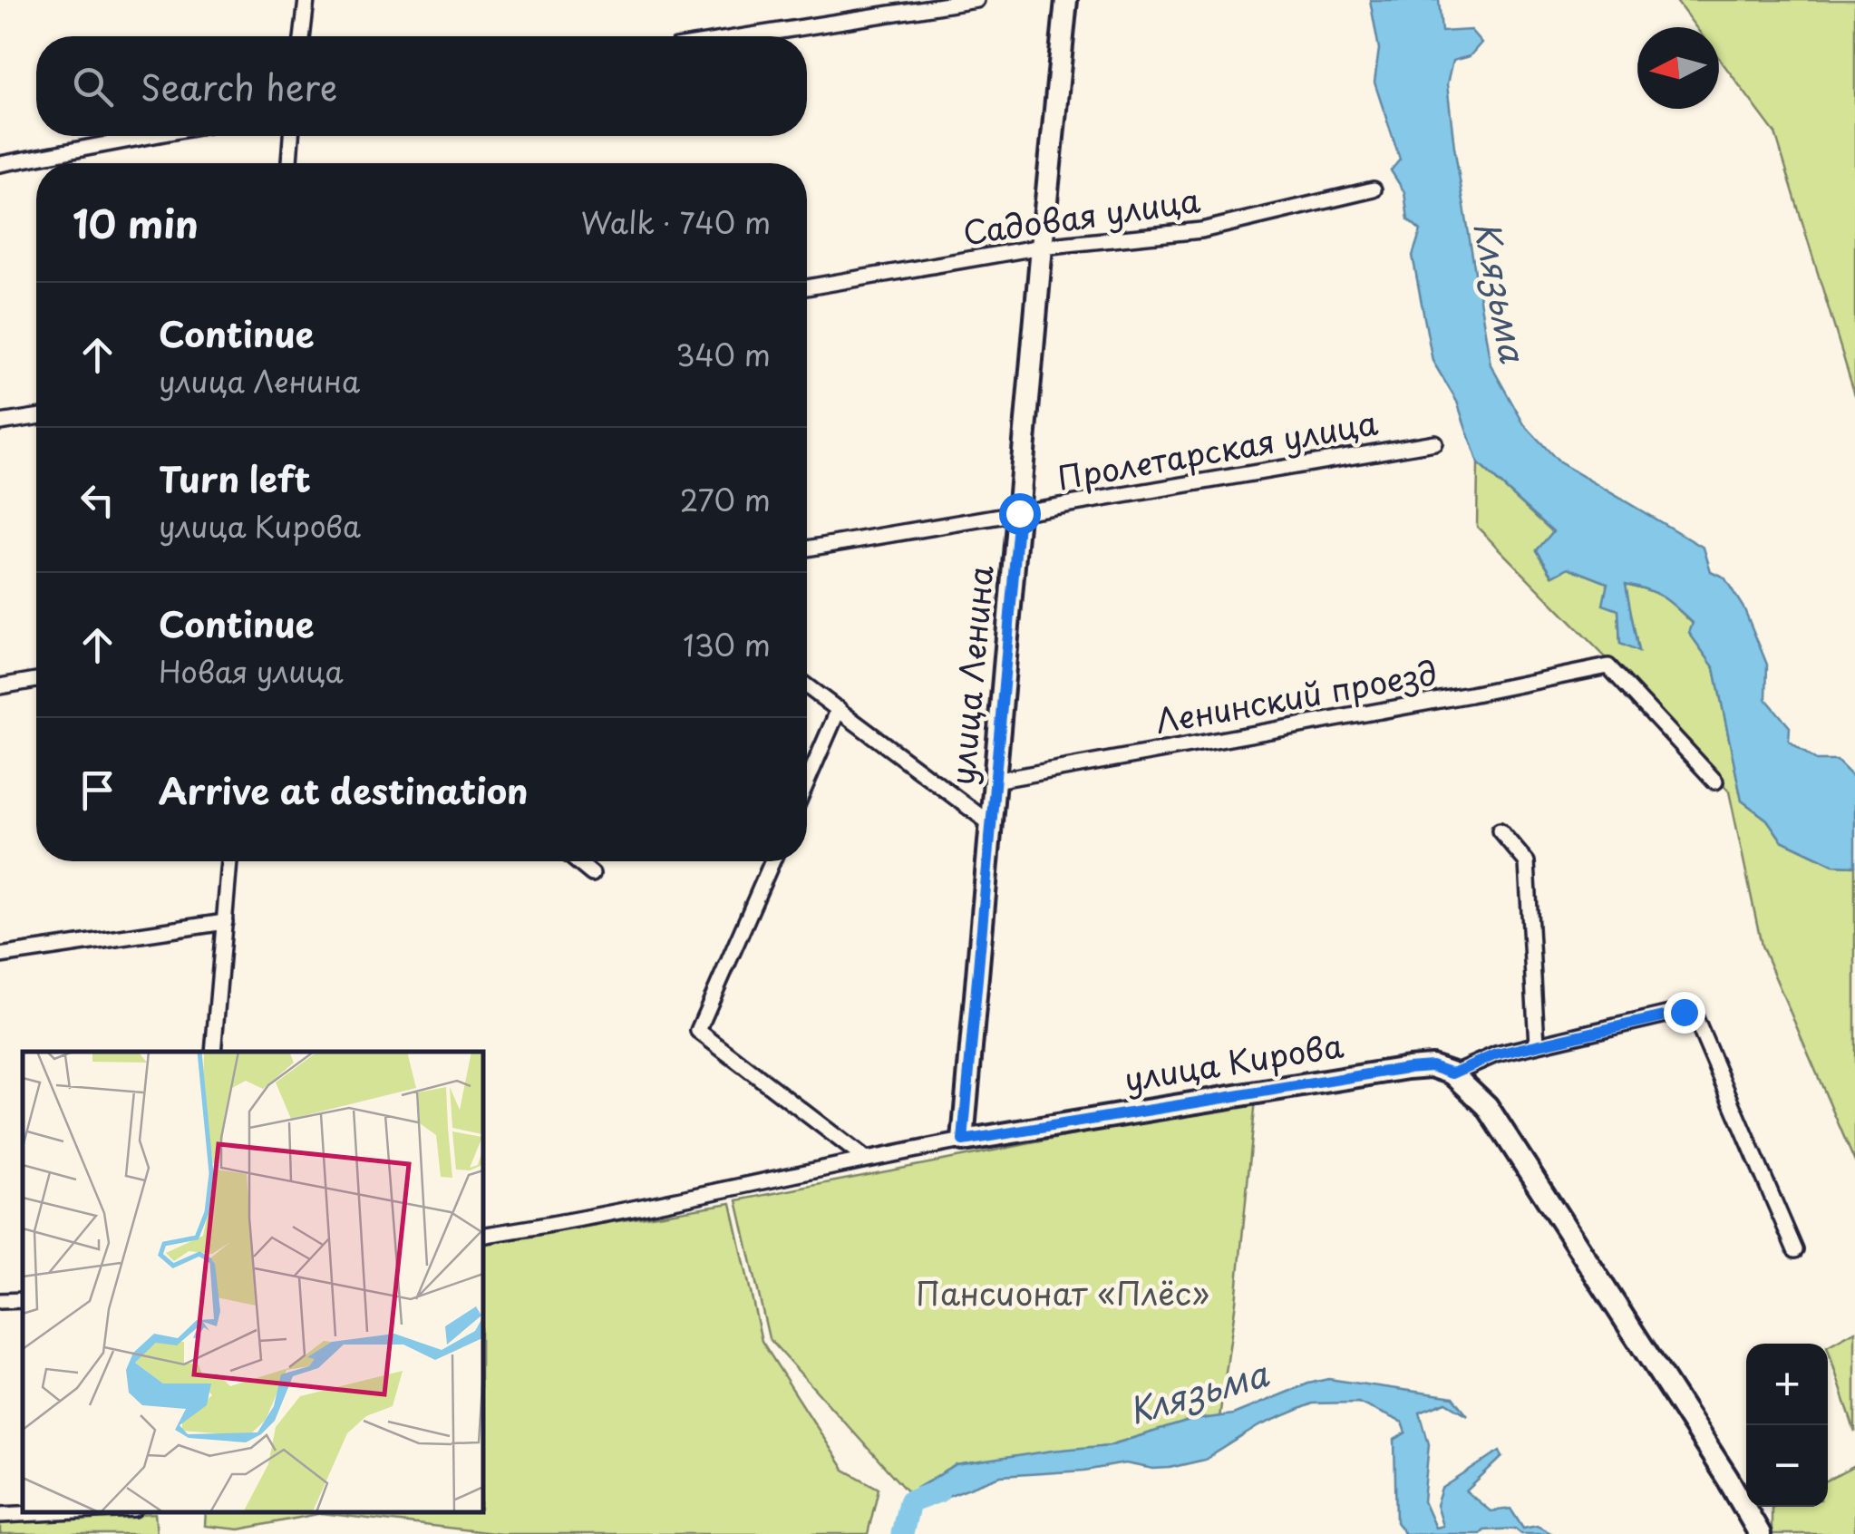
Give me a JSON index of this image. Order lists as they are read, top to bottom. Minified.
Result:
{"streets":{"street":["Садовая улица","Пролетарская улица","улица Ленина","Ленинский проезд","улица Кирова"]},"crossings":[["Садовая улица","улица Ленина"],["Пролетарская улица","улица Ленина"],["улица Ленина","Ленинский проезд"],["улица Ленина","улица Кирова"]],"water":["Клязьма"],"parks":["Пансионат «Плёс»"],"north":"left","page":{"search":"Search here","heading":["10 min","Walk · 740 m"],"list":[["Continue","улица Ленина","340 m"],["Turn left","улица Кирова","270 m"],["Continue","Новая улица","130 m"],"Arrive at destination"],"map_buttons":["+","−"]}}
